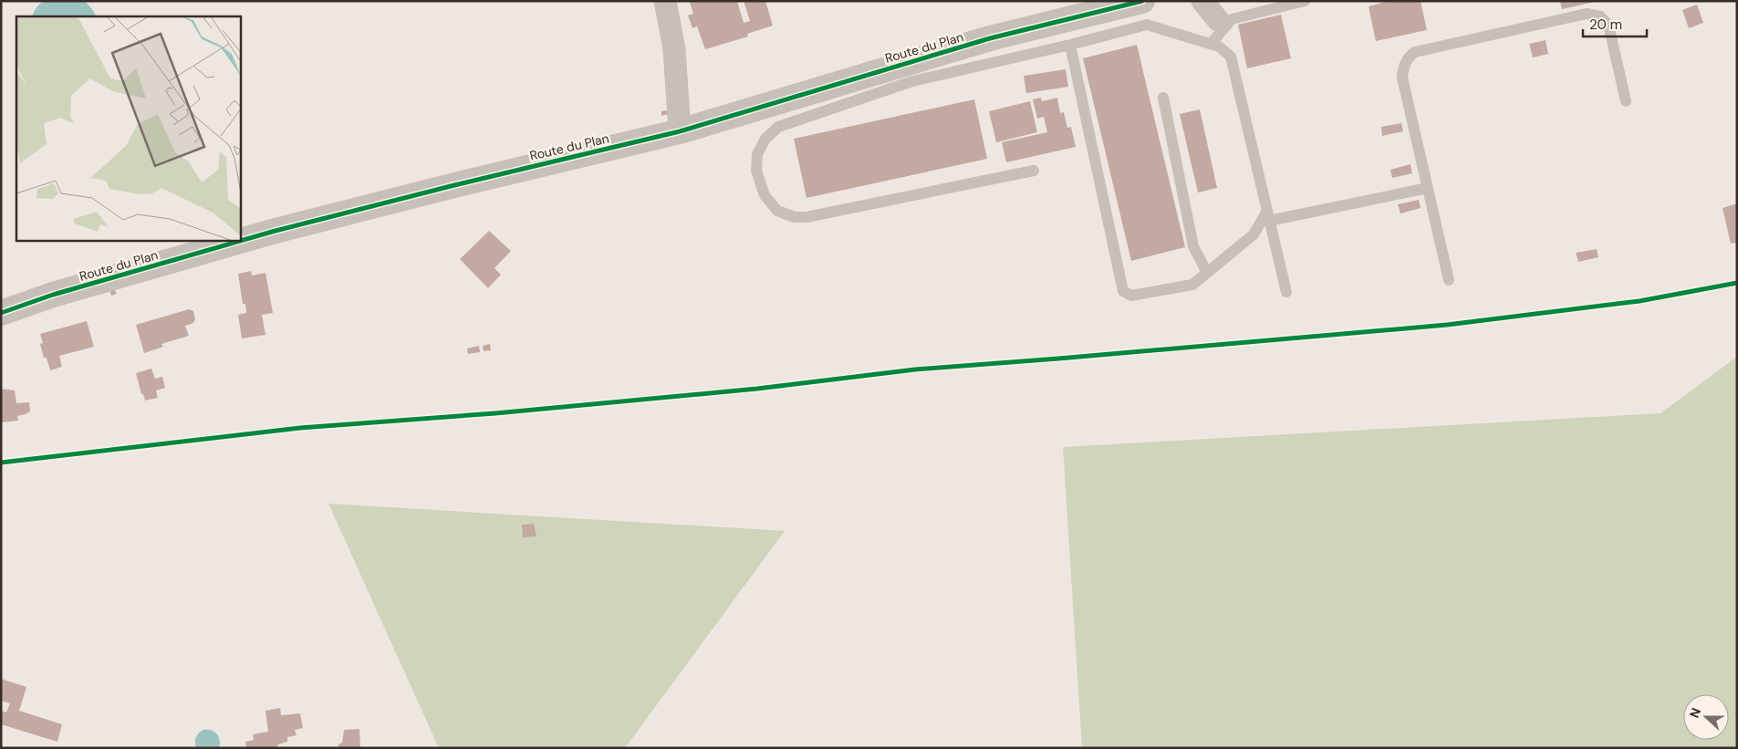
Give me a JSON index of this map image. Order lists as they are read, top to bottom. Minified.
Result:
{"streets":{"street":["Route du Plan"]},"scale_bar":"20 m","north":"left"}
